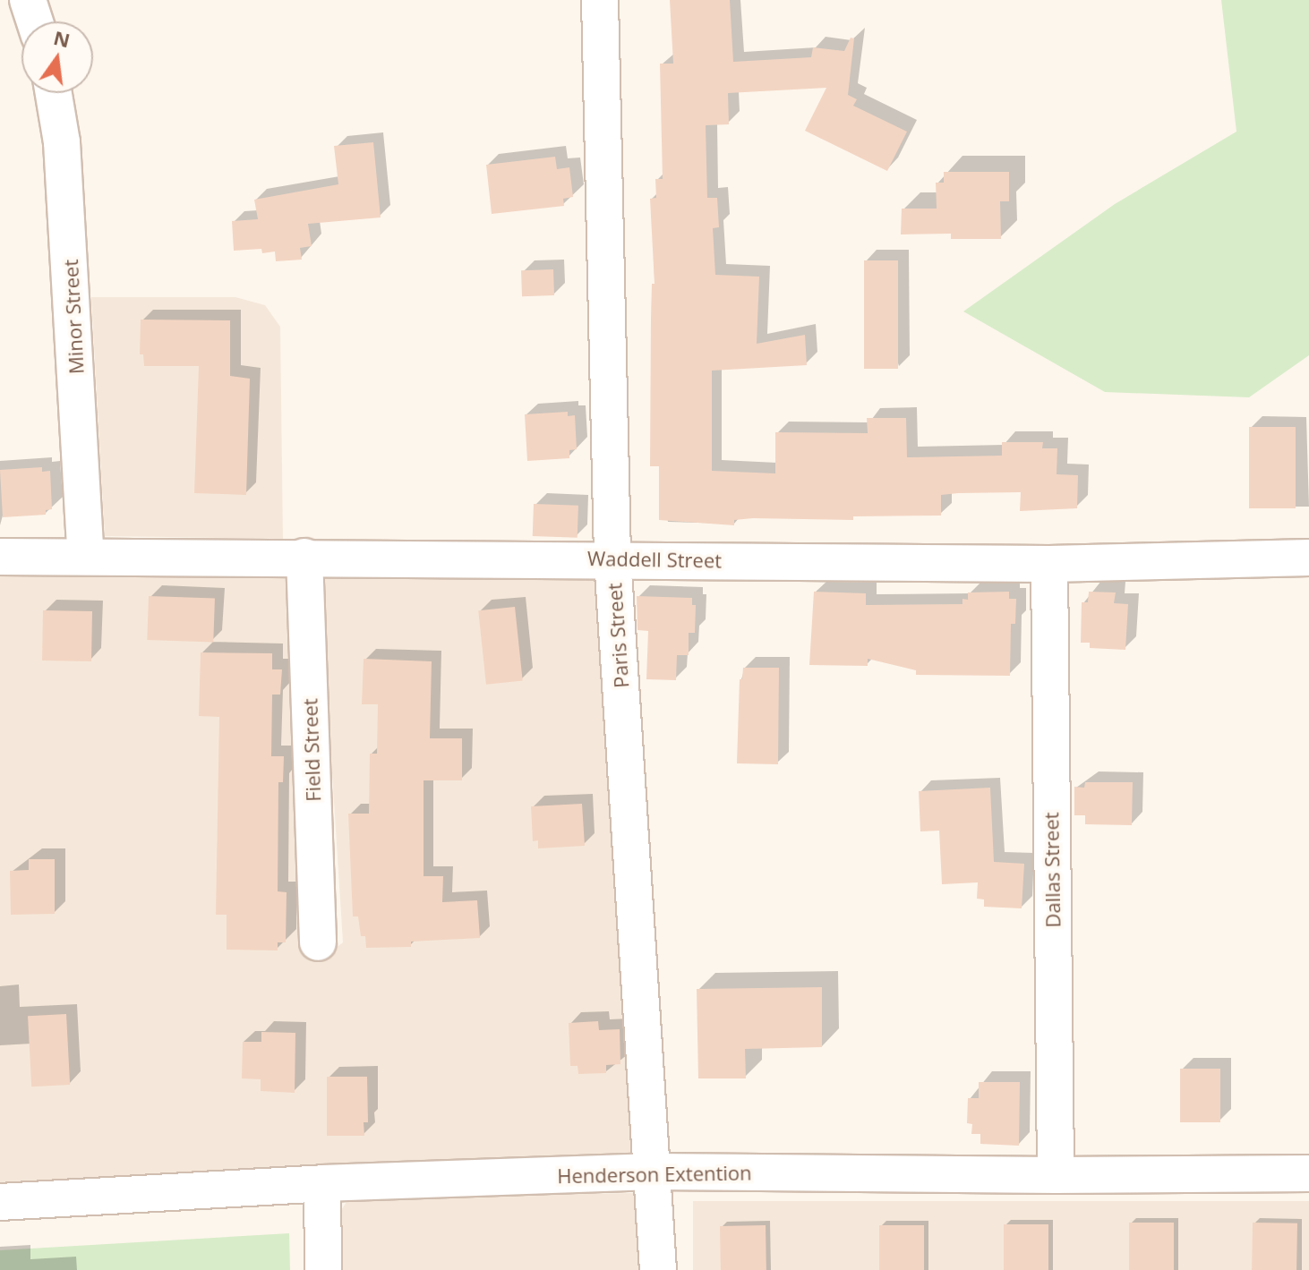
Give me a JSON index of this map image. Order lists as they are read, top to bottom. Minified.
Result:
{"streets":{"street":["Minor Street","Waddell Street","Paris Street","Field Street","Dallas Street","Henderson Extention"]},"crossings":[["Minor Street","Waddell Street"],["Waddell Street","Paris Street"],["Waddell Street","Field Street"],["Waddell Street","Dallas Street"],["Paris Street","Henderson Extention"],["Dallas Street","Henderson Extention"]],"north":"top"}
